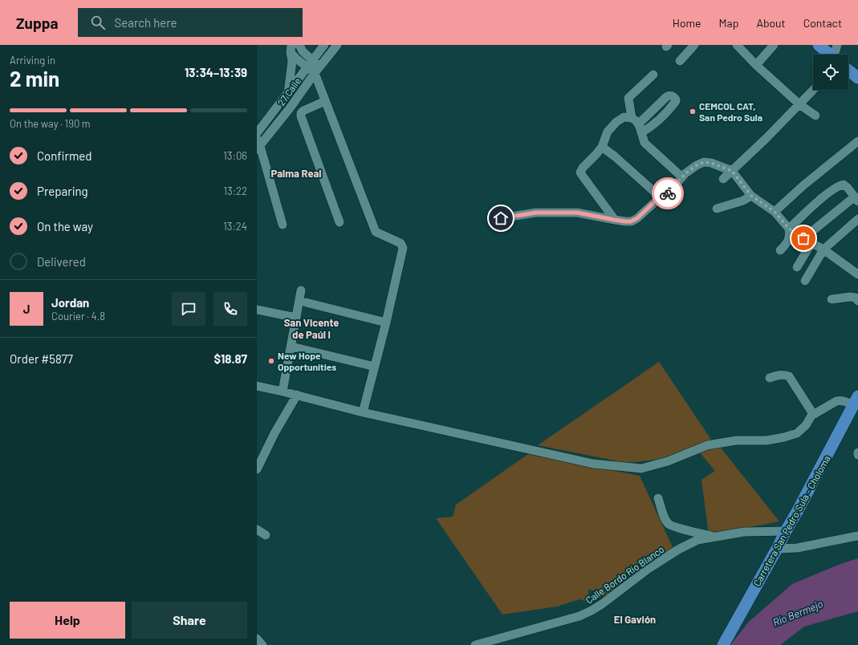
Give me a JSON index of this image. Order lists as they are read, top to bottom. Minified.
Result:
{"streets":{"main road":["Carretera San Pedro Sula - Choloma"],"street":["27 Calle","Calle Bordo Río Blanco"]},"crossings":[["Carretera San Pedro Sula - Choloma","Calle Bordo Río Blanco"]],"districts":["Palma Real","San Vicente de Paúl I","El Gavión"],"water":["Río Bermejo"],"places":["CEMCOL CAT, San Pedro Sula","New Hope Opportunities"],"page":{"header":"Zuppa","search":"Search here","nav":["Home","Map","About","Contact"],"heading":["2 min","Arriving in","13:34–13:39"],"panel":["Jordan","Courier · 4.8","Order #5877","$18.87"],"bar":"On the way · 190 m","list":[["Confirmed","13:06"],["Preparing","13:22"],["On the way","13:24"],"Delivered"],"round":"J","buttons":["Help","Share"]}}
